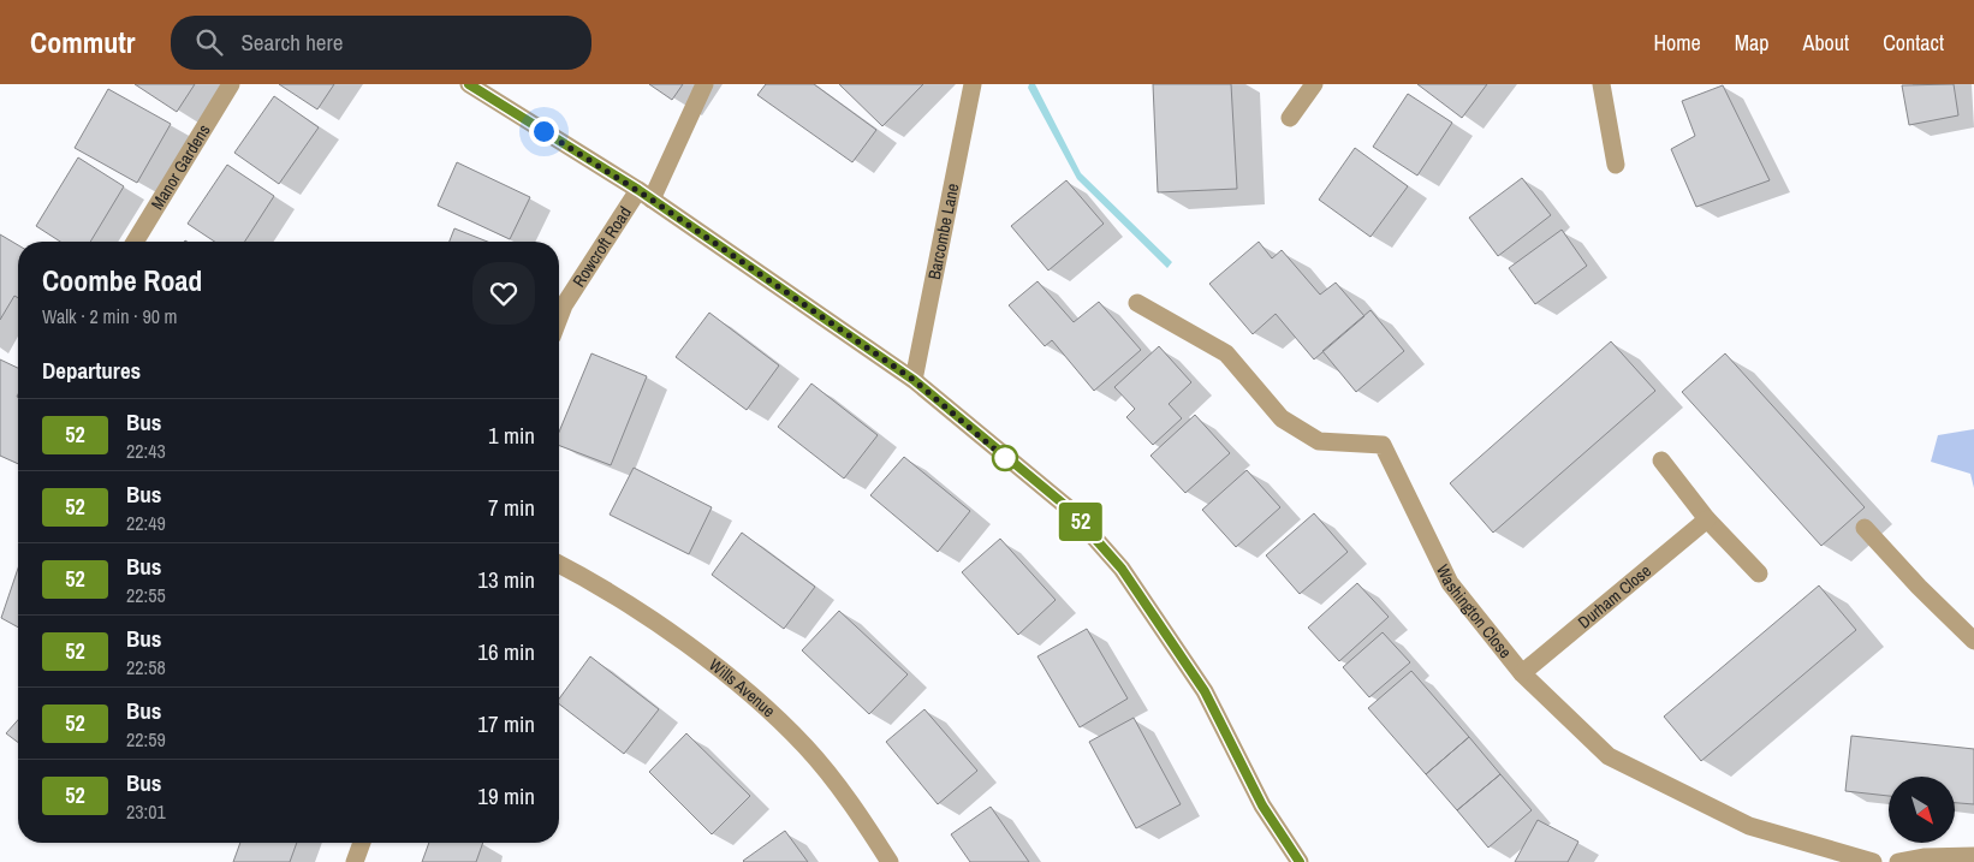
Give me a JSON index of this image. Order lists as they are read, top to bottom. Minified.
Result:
{"streets":{"street":["Manor Gardens","Barcombe Lane","Rowcroft Road","Durham Close","Washington Close","Wills Avenue"]},"crossings":[["Durham Close","Washington Close"]],"lines":["bus line 52"],"north":"bottom right","page":{"header":"Commutr","search":"Search here","nav":["Home","Map","About","Contact"],"on_map":"52","heading":[["Coombe Road","Walk · 2 min · 90 m"],"Departures"],"list":[{"mark":"52","name":"Bus","note":"22:43","value":"1 min"},{"mark":"52","name":"Bus","note":"22:49","value":"7 min"},{"mark":"52","name":"Bus","note":"22:55","value":"13 min"},{"mark":"52","name":"Bus","note":"22:58","value":"16 min"},{"mark":"52","name":"Bus","note":"22:59","value":"17 min"},{"mark":"52","name":"Bus","note":"23:01","value":"19 min"}]}}
